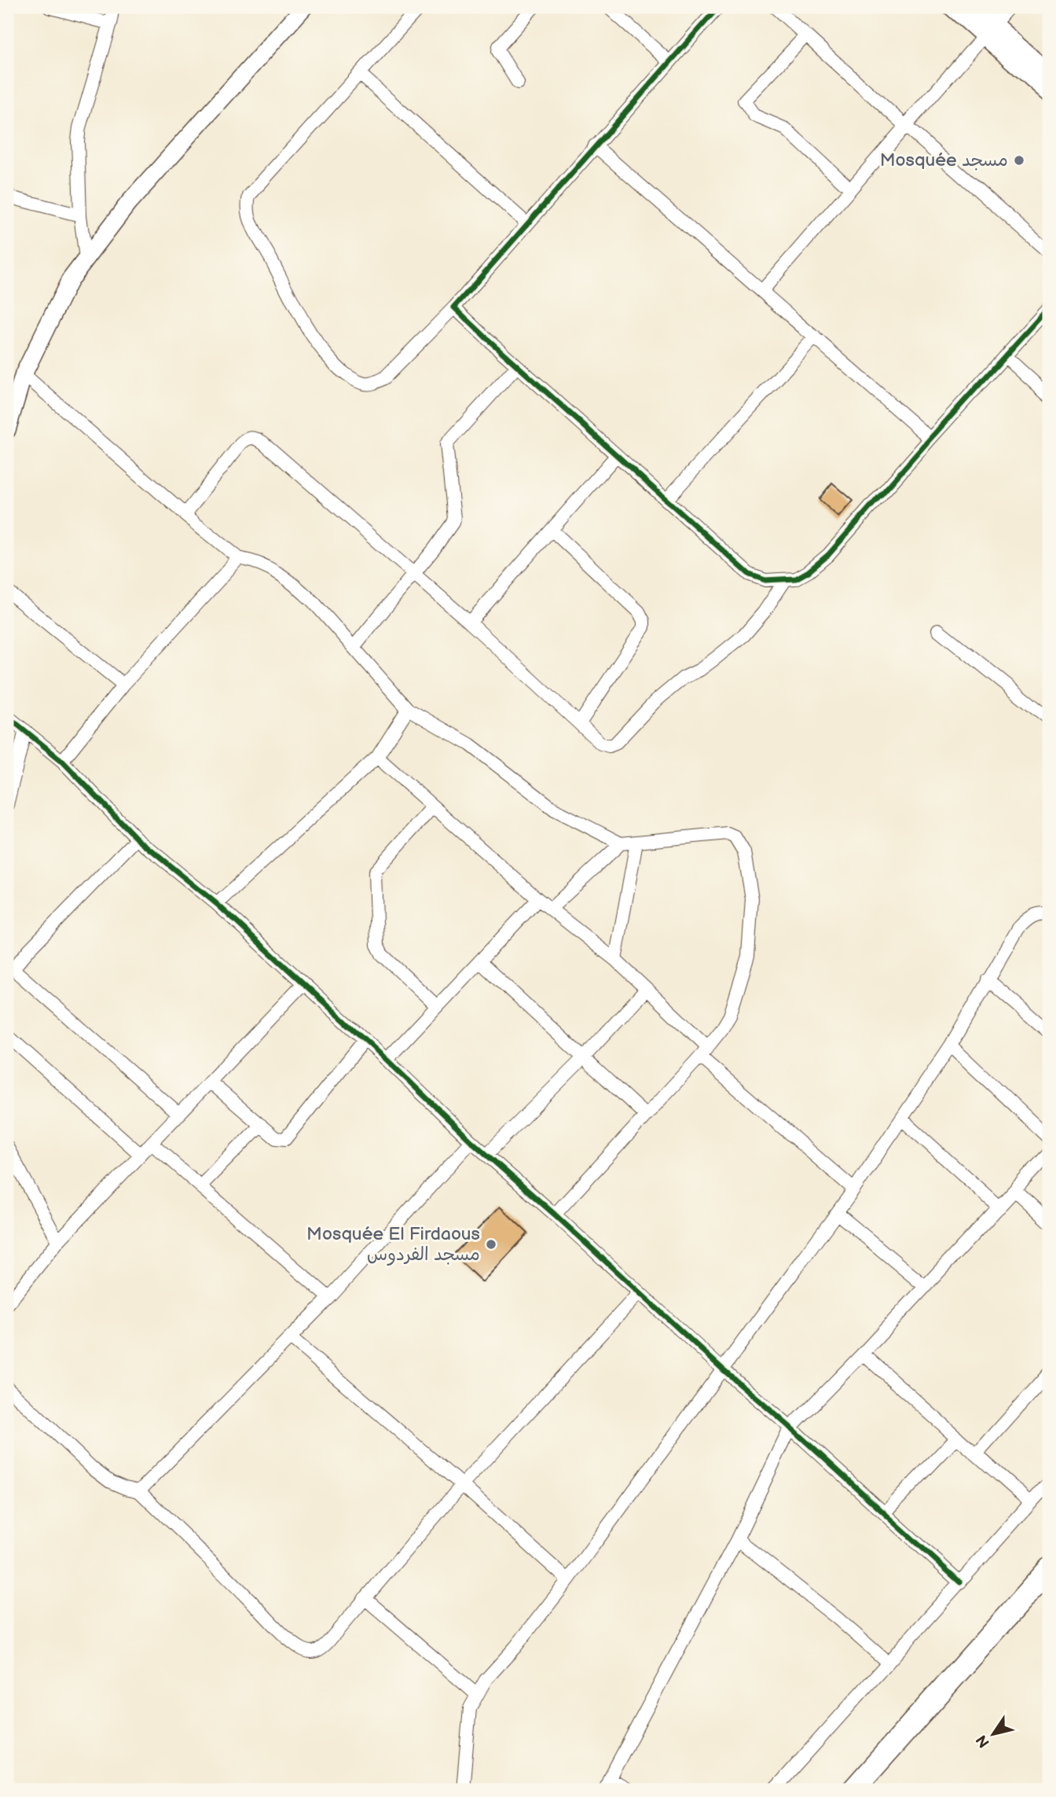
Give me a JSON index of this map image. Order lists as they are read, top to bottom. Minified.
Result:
{"places":["Mosquée مسجد","Mosquée El Firdaous مسجد الفردوس"],"north":"bottom left"}
